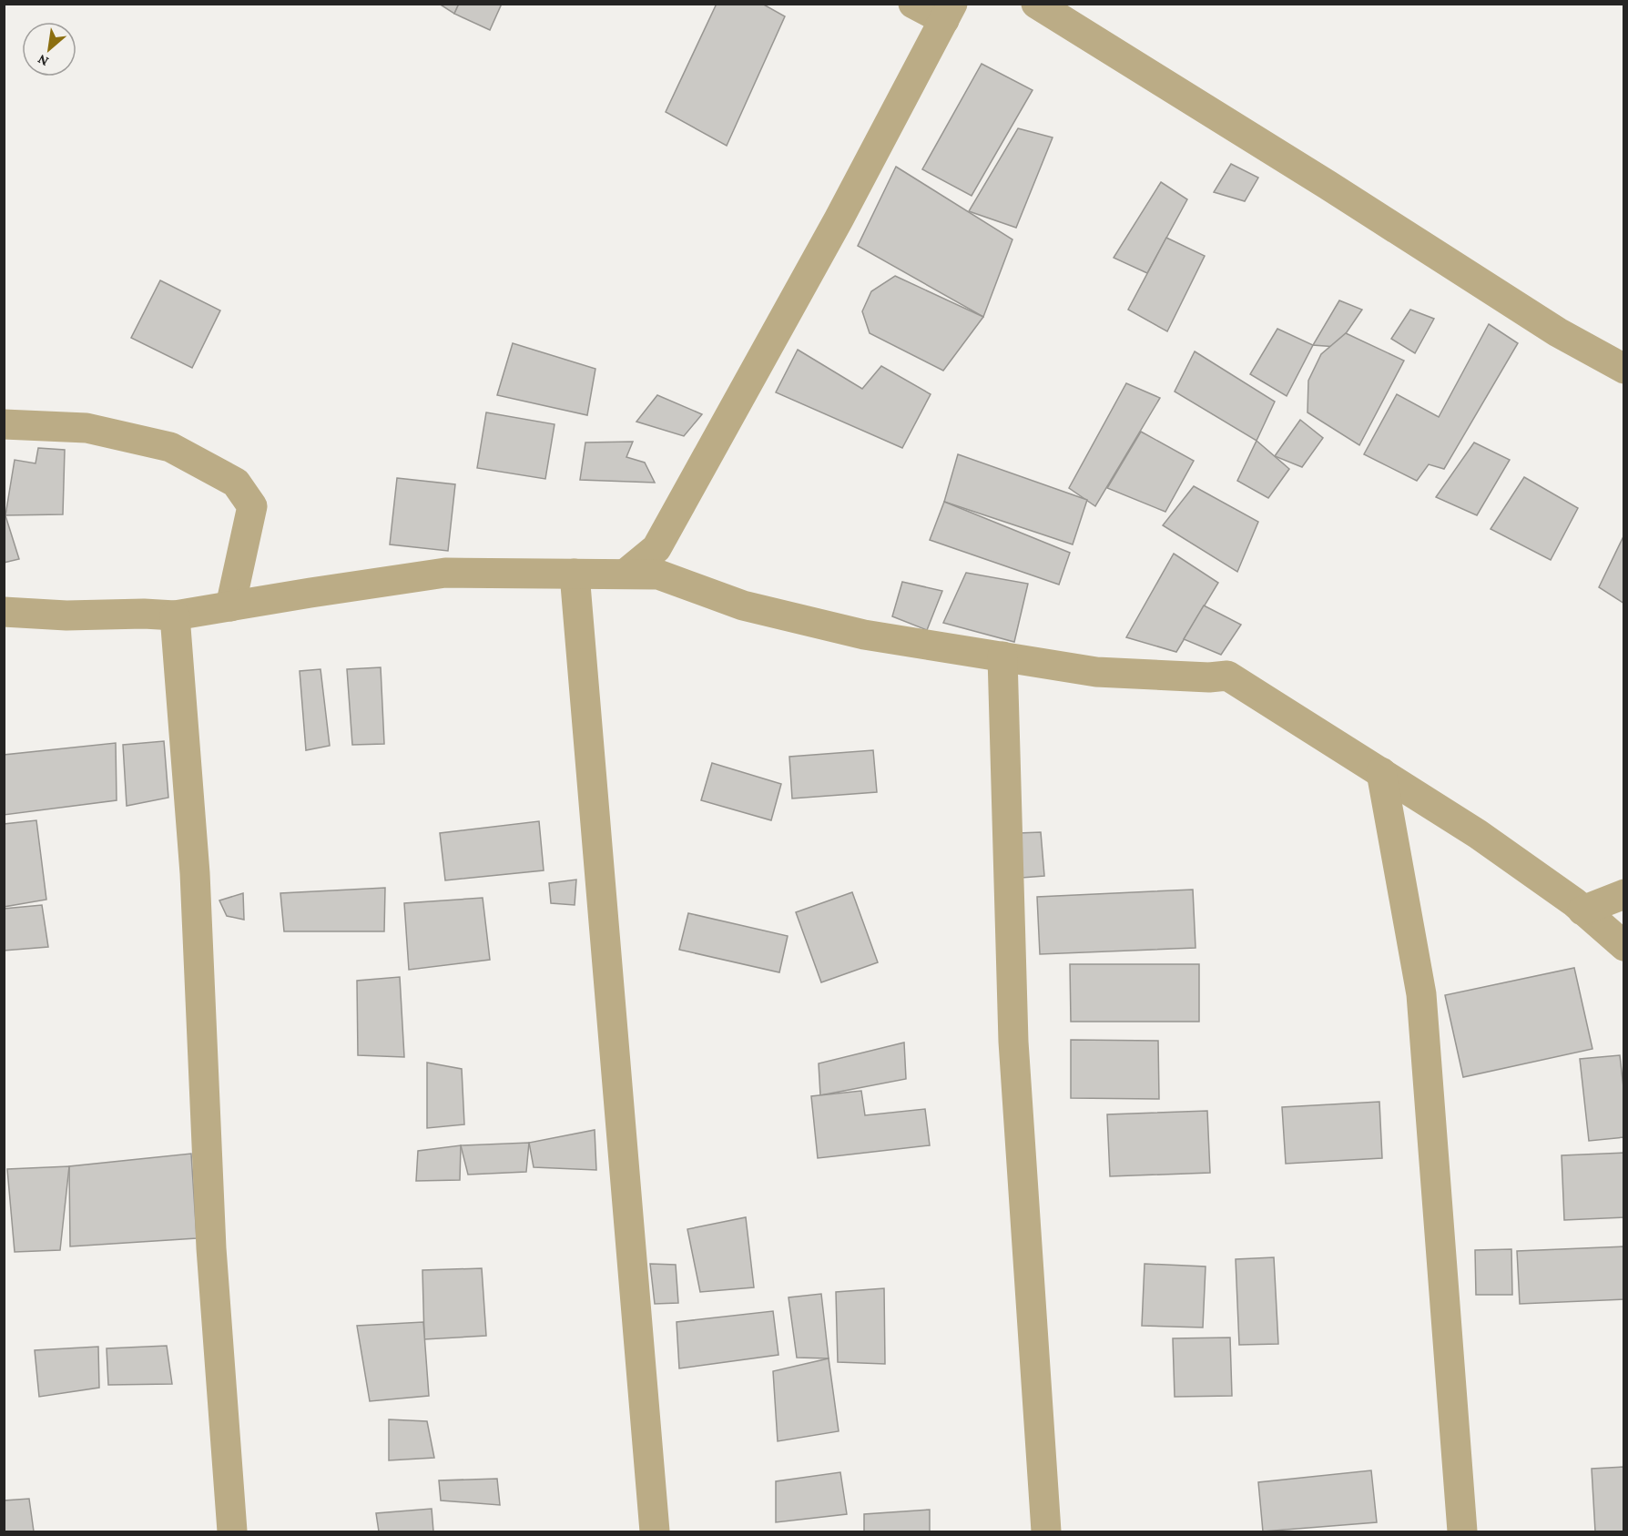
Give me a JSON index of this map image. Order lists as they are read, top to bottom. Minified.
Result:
{"north":"bottom left"}
